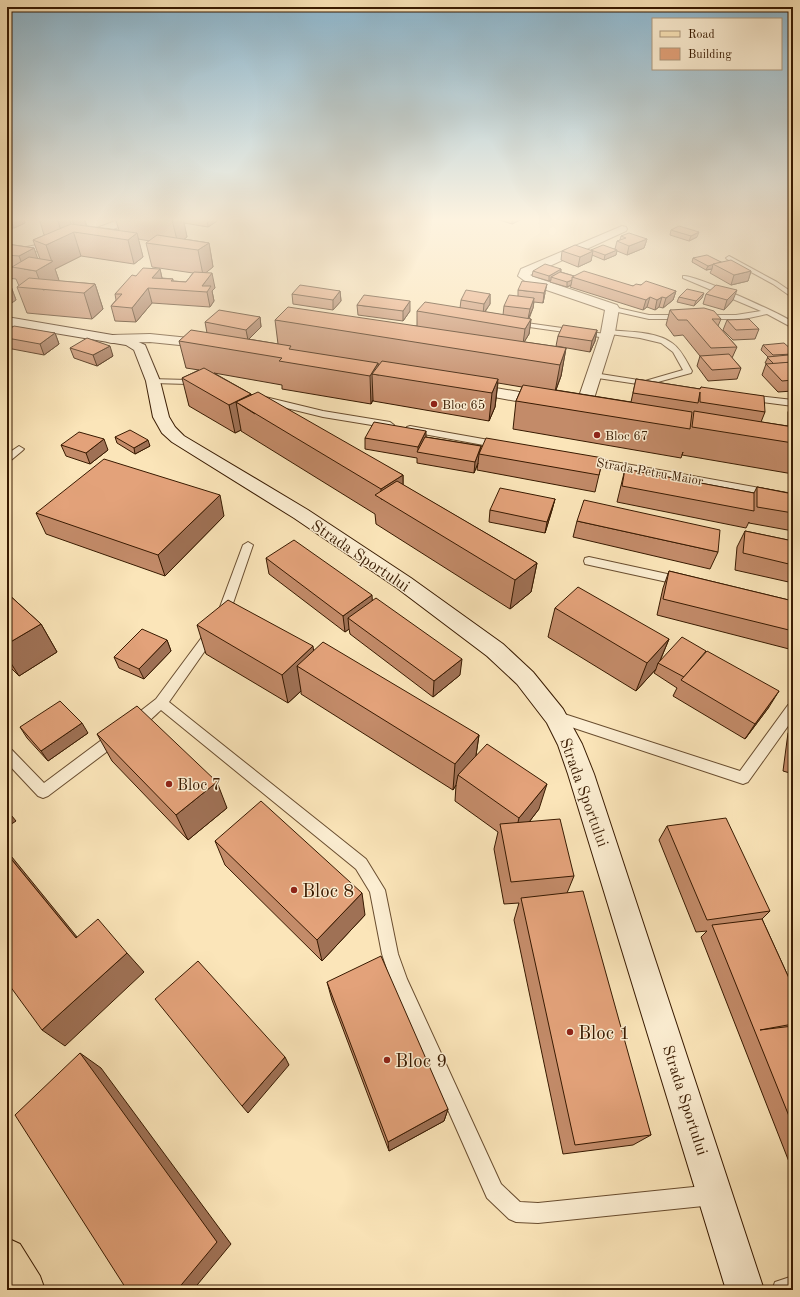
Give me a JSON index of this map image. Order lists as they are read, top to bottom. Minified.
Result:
{"streets":{"main road":["Strada Sportului"],"lane":["Strada Petru Maior"]},"places":["Bloc 65","Bloc 67","Bloc 7","Bloc 8","Bloc 1","Bloc 9"],"legend":["Road","Building"]}
